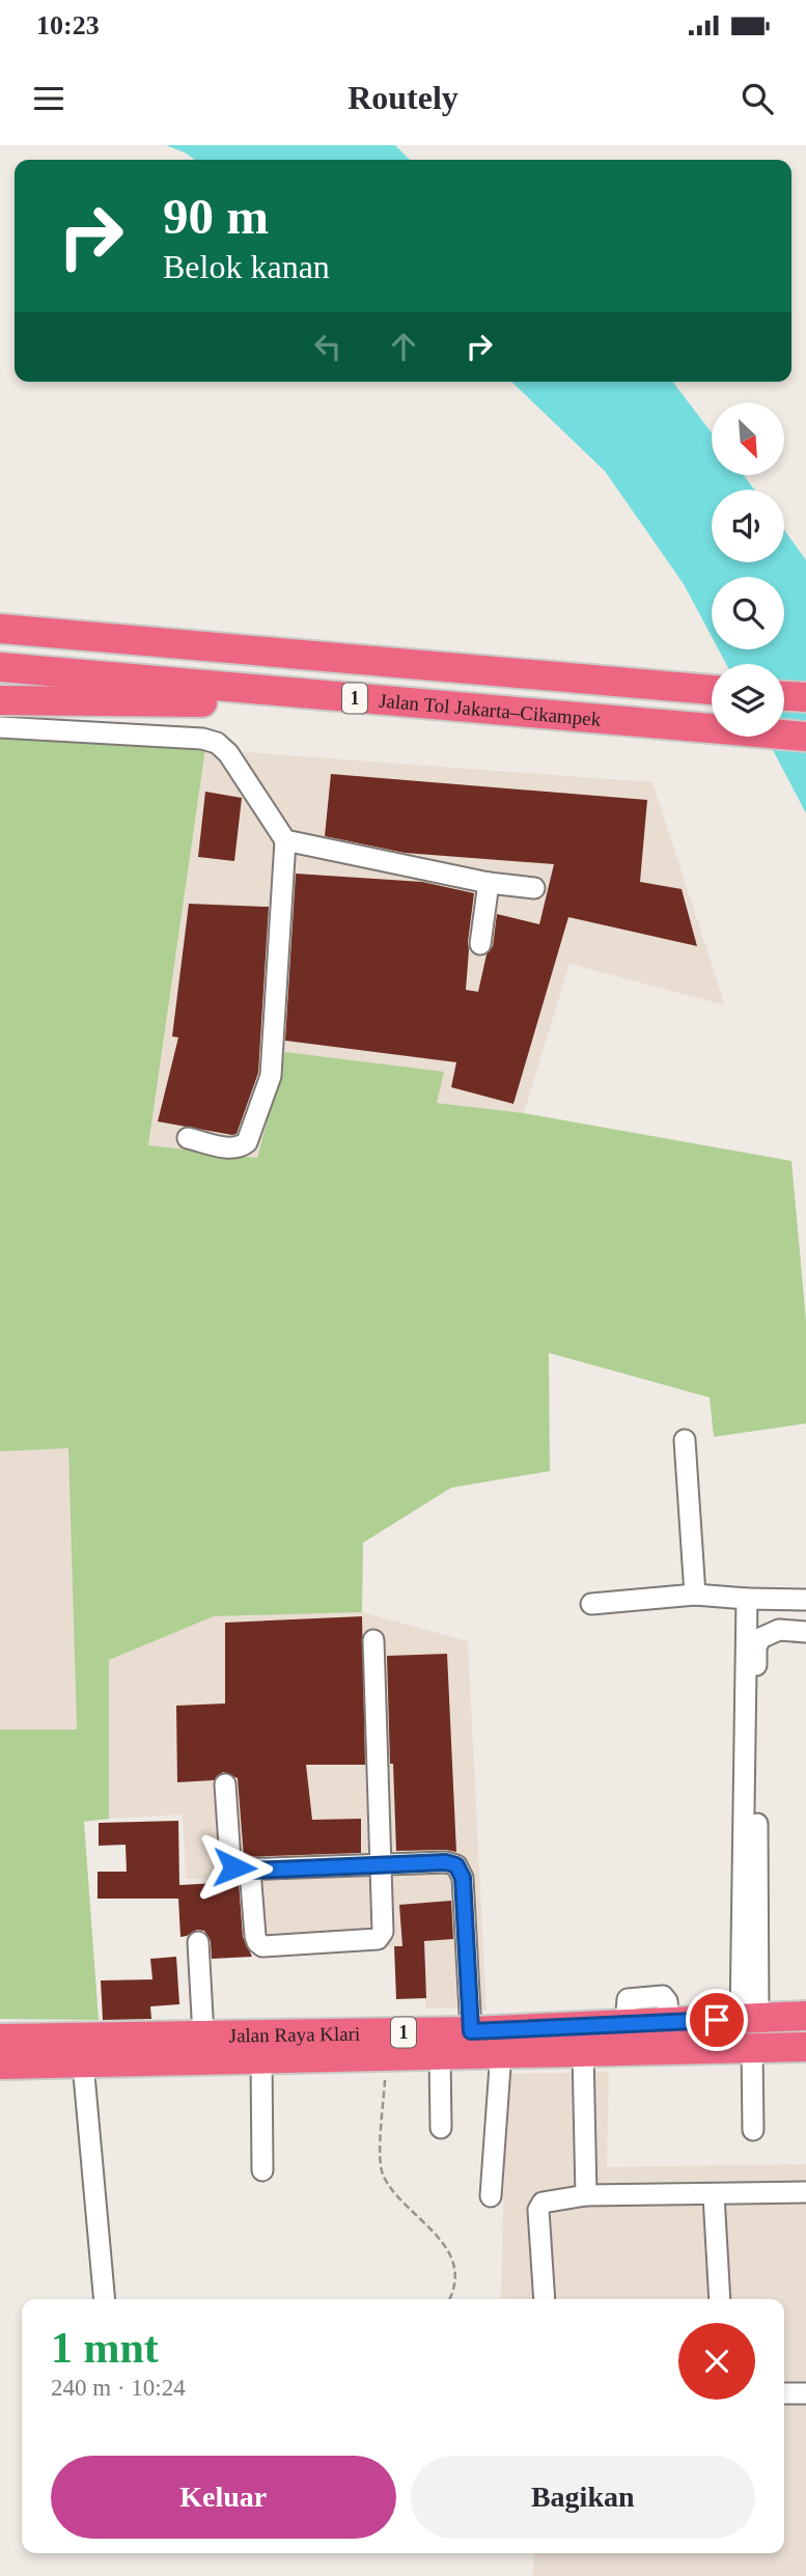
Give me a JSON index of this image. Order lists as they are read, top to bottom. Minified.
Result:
{"streets":{"highway":["1","Jalan Tol Jakarta–Cikampek","Jalan Raya Klari"]},"north":"bottom right","page":{"status":"10:23","header":"Routely","turn":["90 m","Belok kanan"],"heading":["1 mnt","240 m · 10:24"],"buttons":["Keluar","Bagikan"]}}
